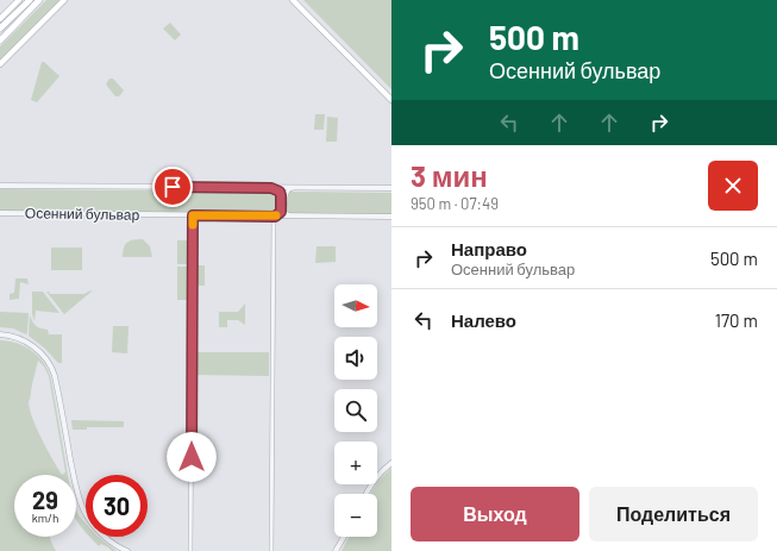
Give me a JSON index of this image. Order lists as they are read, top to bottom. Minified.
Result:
{"streets":{"street":["Осенний бульвар"]},"north":"right","page":{"turn":["500 m","Осенний бульвар"],"heading":["3 мин","950 m · 07:49"],"list":[{"name":"Направо","note":"Осенний бульвар","value":"500 m"},{"name":"Налево","value":"170 m"}],"map_buttons":["+","−"],"speed":"29 km/h","limit":"30","buttons":["Выход","Поделиться"]}}
